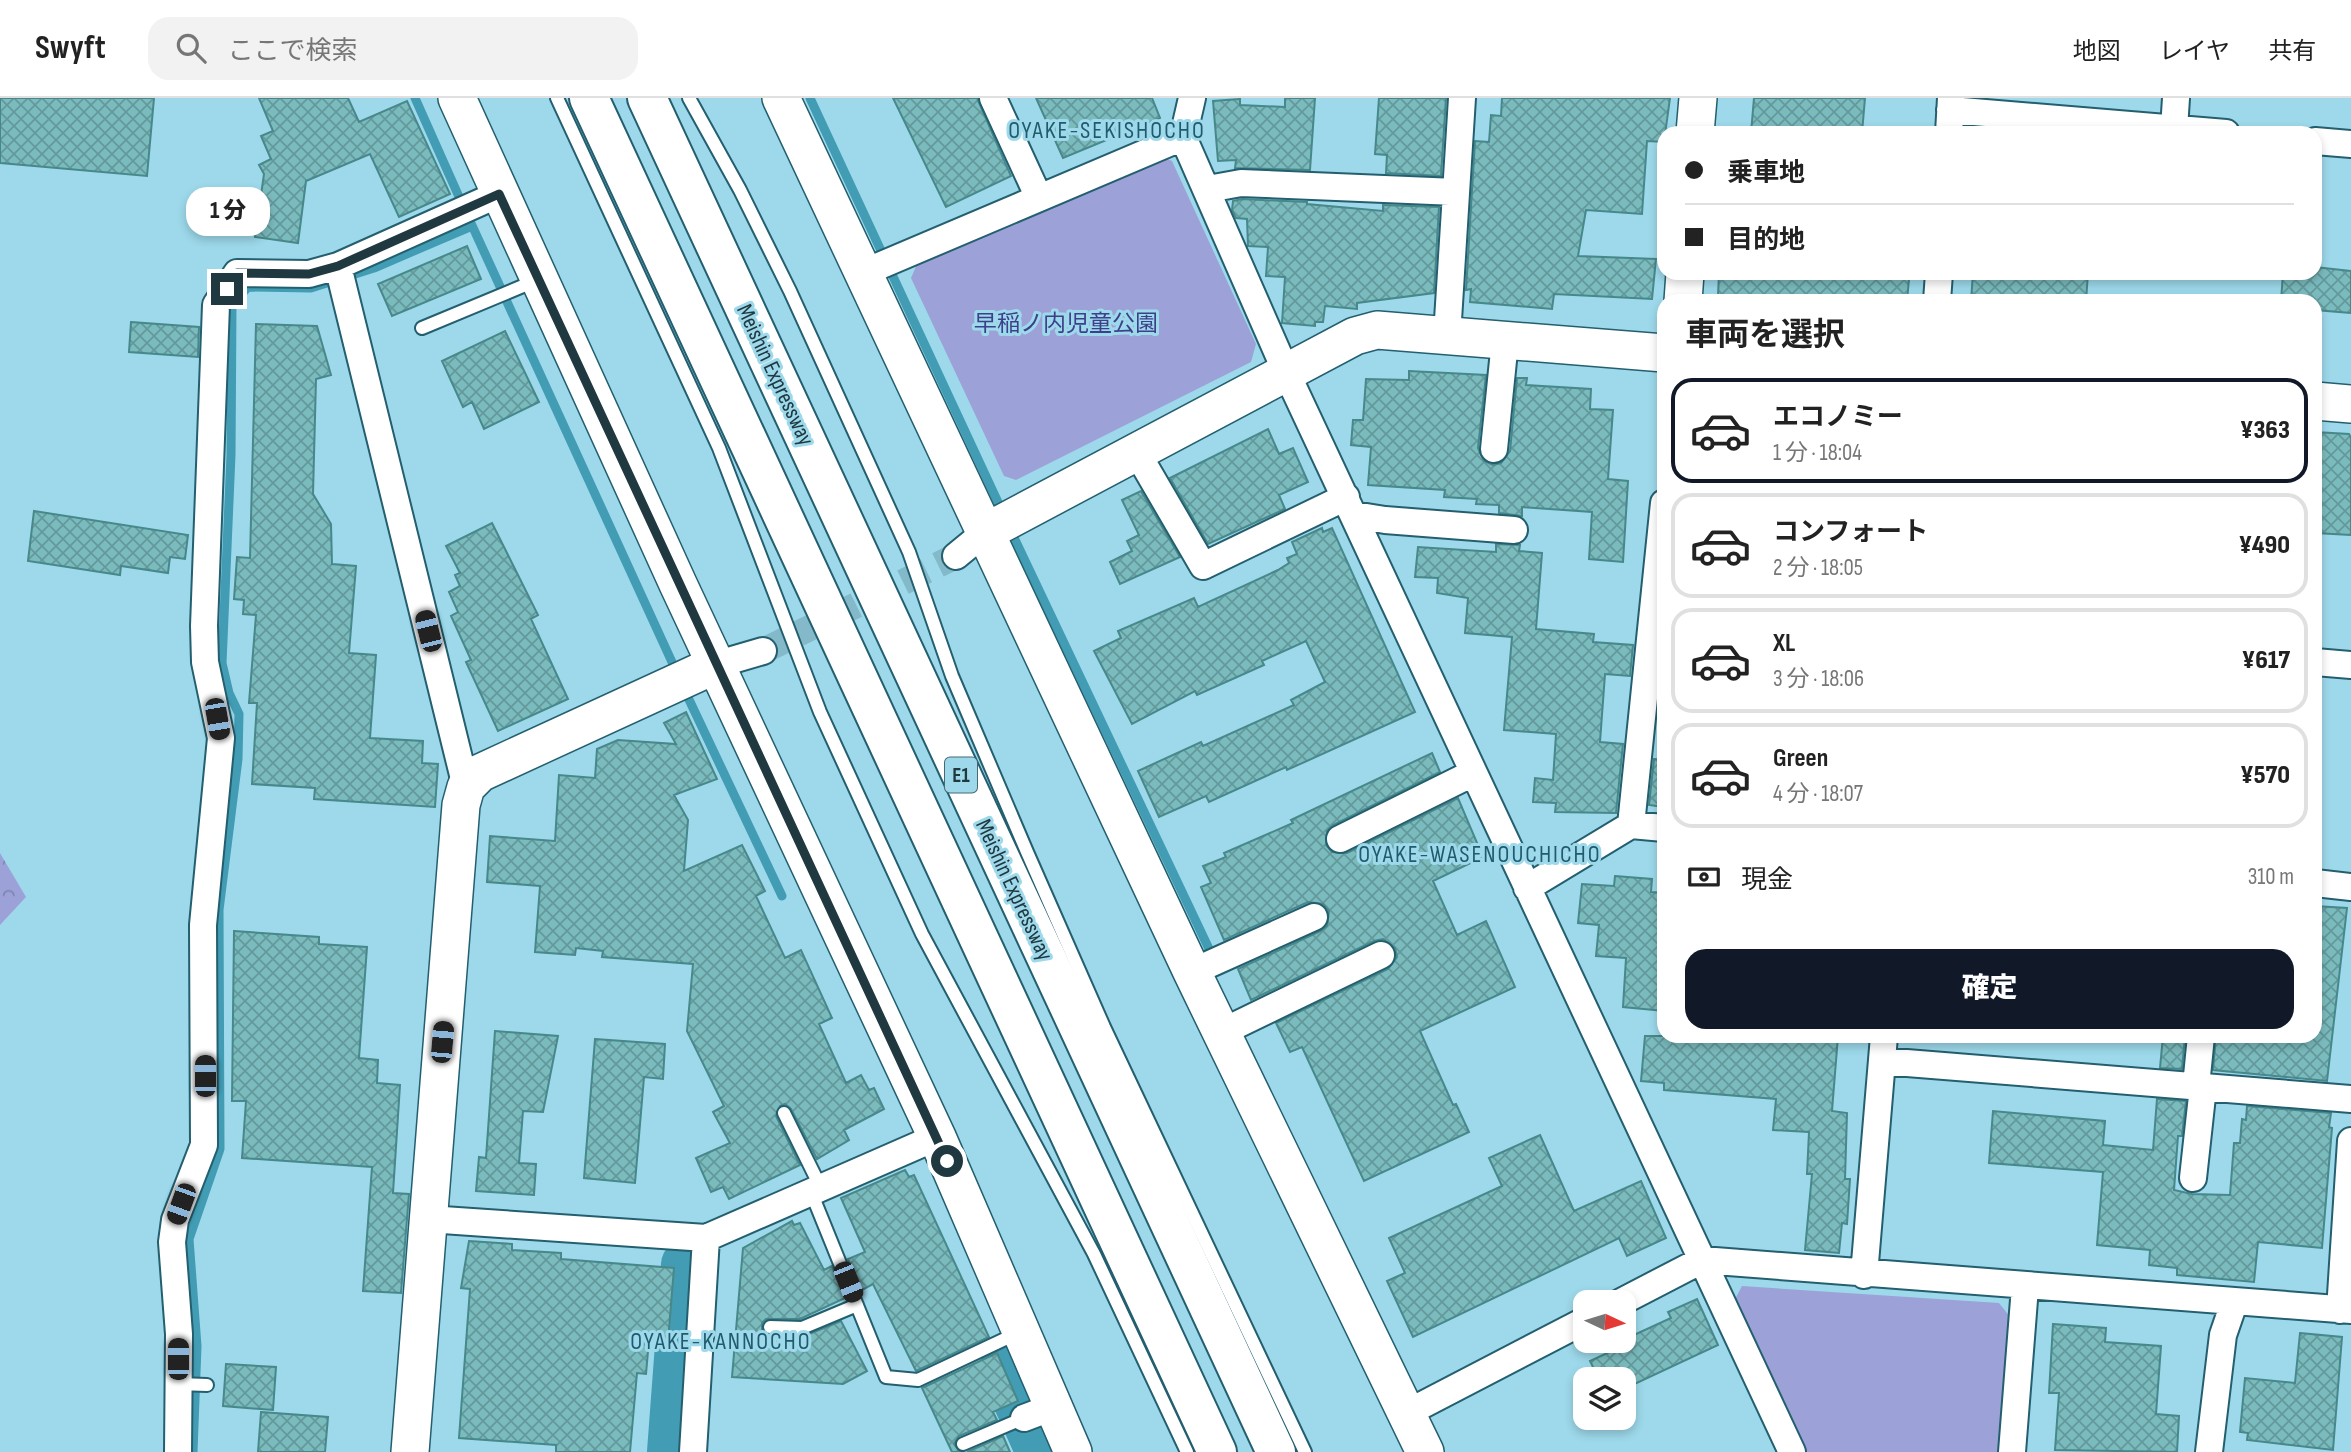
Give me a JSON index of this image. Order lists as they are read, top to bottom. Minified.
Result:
{"streets":{"highway":["Meishin Expressway","E1"]},"districts":["OYAKE-SEKISHOCHO","OYAKE-WASENOUCHICHO","OYAKE-KANNOCHO"],"parks":["早稲ノ内児童公園"],"north":"right","page":{"header":"Swyft","search":"ここで検索","nav":["地図","レイヤ","共有"],"banner":["乗車地","目的地"],"bubble":"1 分","heading":"車両を選択","list":[{"name":"エコノミー","note":"1 分 · 18:04","value":"¥363"},{"name":"コンフォート","note":"2 分 · 18:05","value":"¥490"},{"name":"XL","note":"3 分 · 18:06","value":"¥617"},{"name":"Green","note":"4 分 · 18:07","value":"¥570"}],"pay":["現金","310 m"],"buttons":"確定"}}
